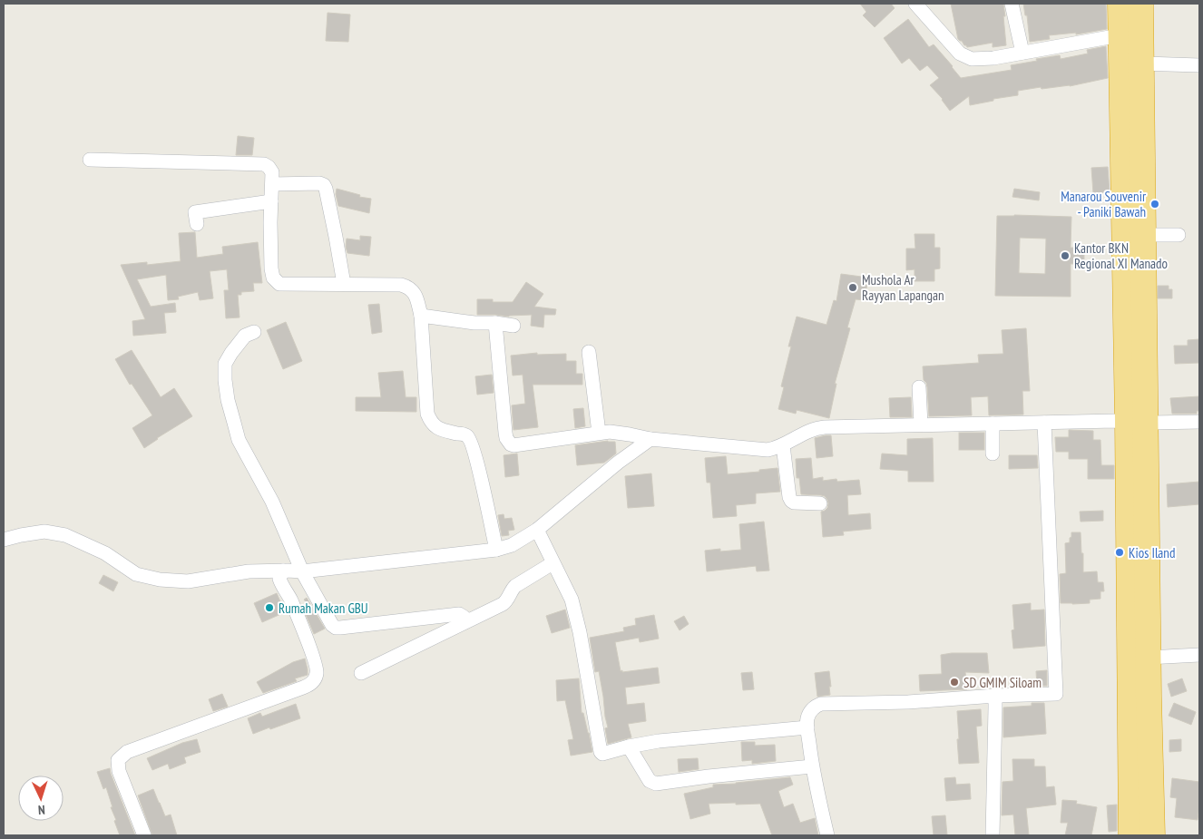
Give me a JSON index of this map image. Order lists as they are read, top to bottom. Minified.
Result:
{"places":["Manarou Souvenir - Paniki Bawah","Kantor BKN Regional XI Manado","Mushola Ar Rayyan Lapangan","Kios Iland","Rumah Makan GBU","SD GMIM Siloam"],"north":"bottom"}
